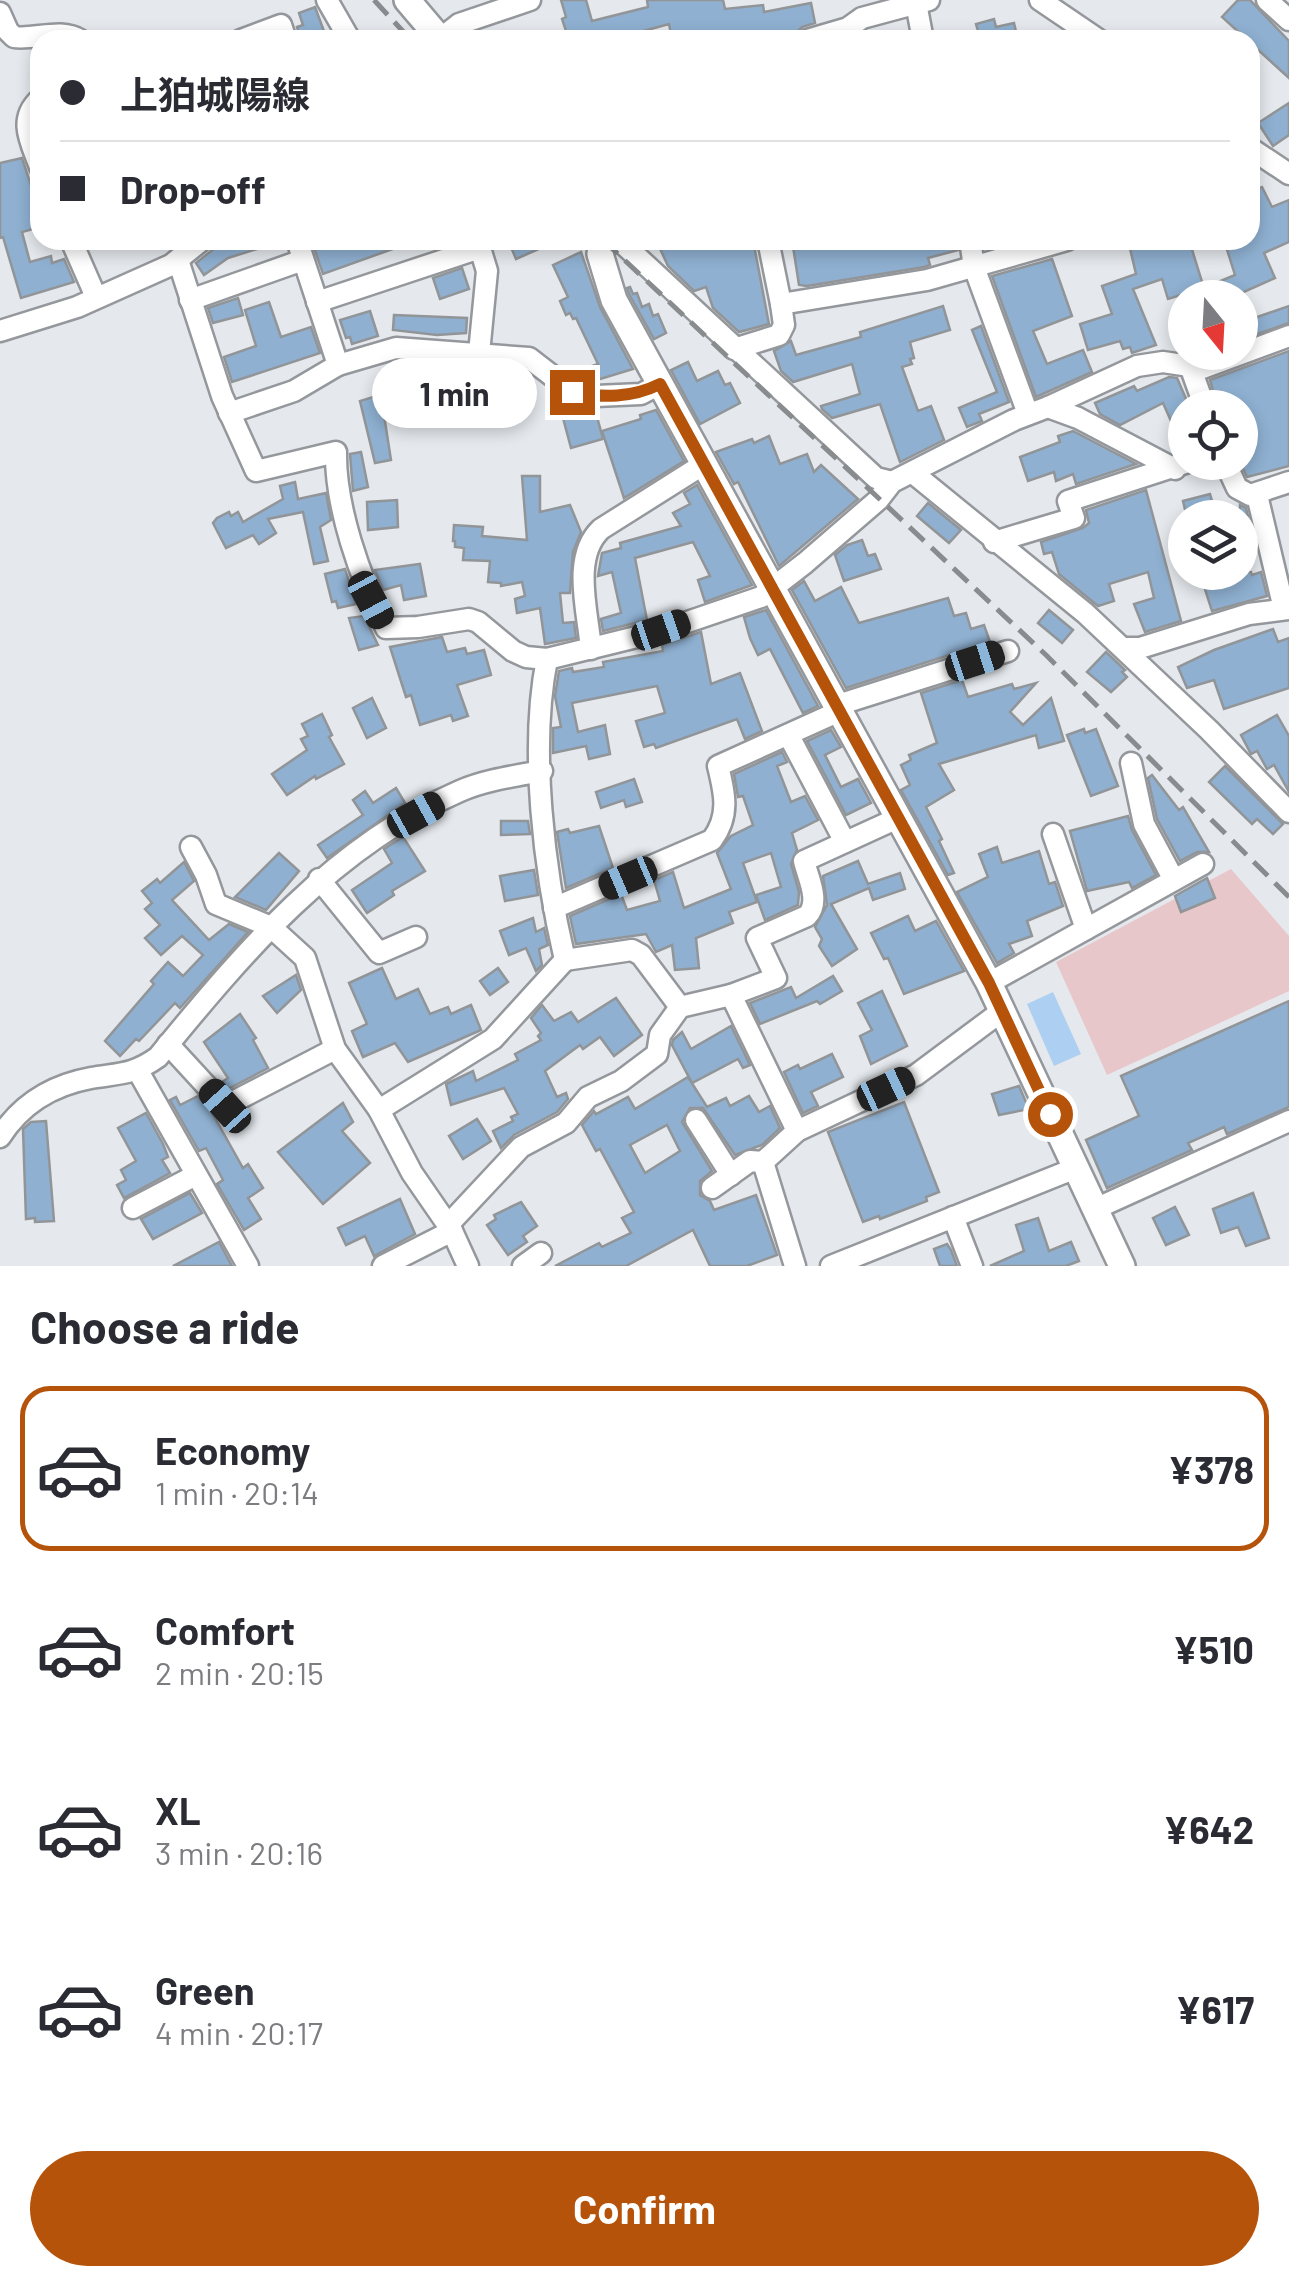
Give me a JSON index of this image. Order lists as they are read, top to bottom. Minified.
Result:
{"north":"bottom","page":{"banner":["上狛城陽線","Drop-off"],"bubble":"1 min","heading":"Choose a ride","list":[{"name":"Economy","note":"1 min · 20:14","value":"¥378"},{"name":"Comfort","note":"2 min · 20:15","value":"¥510"},{"name":"XL","note":"3 min · 20:16","value":"¥642"},{"name":"Green","note":"4 min · 20:17","value":"¥617"}],"buttons":"Confirm"}}
